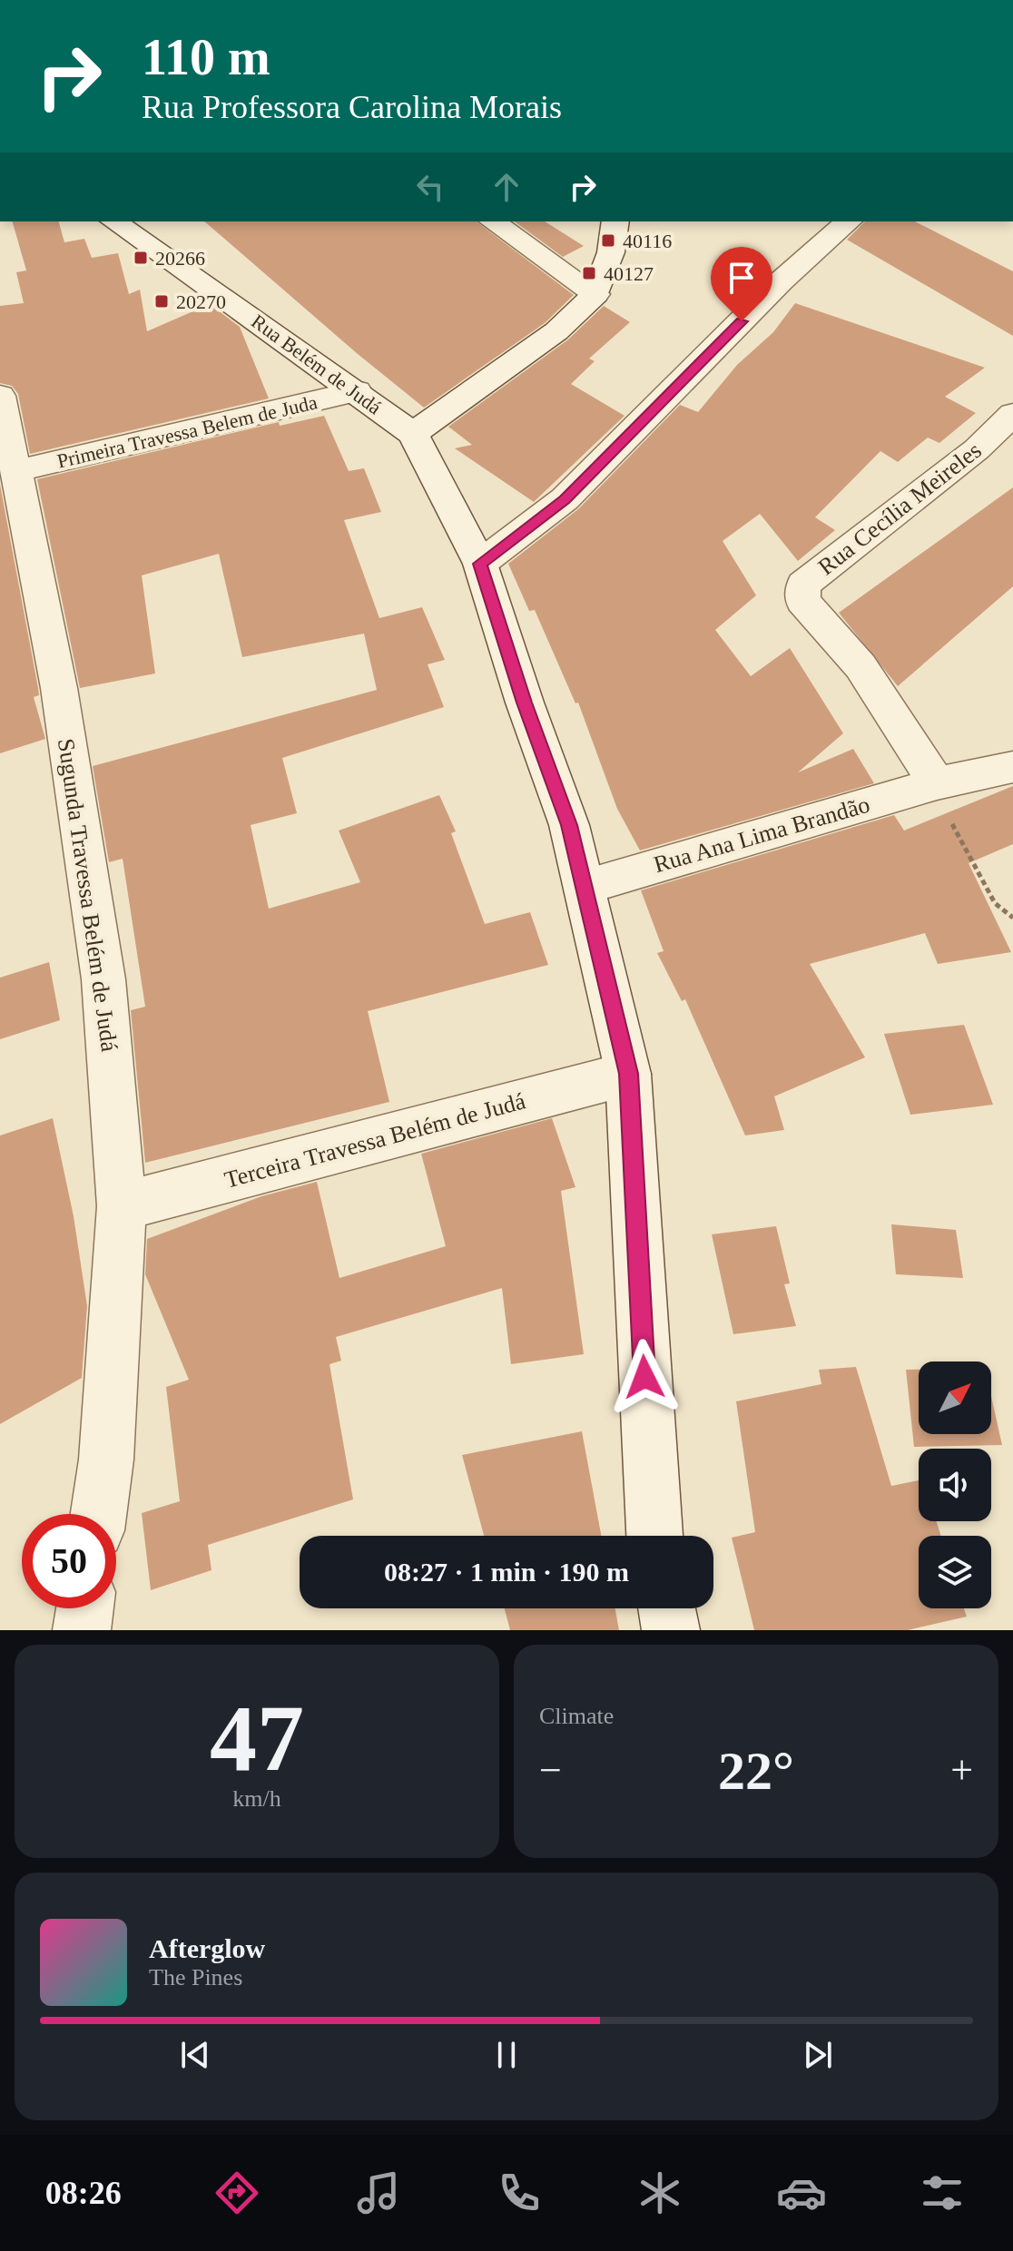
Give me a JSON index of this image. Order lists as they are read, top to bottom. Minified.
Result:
{"streets":{"street":["Rua Belém de Judá","Primeira Travessa Belem de Juda","Rua Cecília Meireles","Rua Ana Lima Brandão","Sugunda Travessa Belém de Judá","Terceira Travessa Belém de Judá"]},"crossings":[["Rua Belém de Judá","Primeira Travessa Belem de Juda"],["Primeira Travessa Belem de Juda","Sugunda Travessa Belém de Judá"],["Rua Cecília Meireles","Rua Ana Lima Brandão"],["Sugunda Travessa Belém de Judá","Terceira Travessa Belém de Judá"]],"places":{"transit":["40116","20266","40127","20270"]},"north":"top right","page":{"turn":["110 m","Rua Professora Carolina Morais"],"limit":"50","trip":"08:27 · 1 min · 190 m","tile":[["47","km/h"],"Climate"],"heat":["−","22°","+"],"song":["Afterglow","The Pines"],"tabs":"08:26"}}
